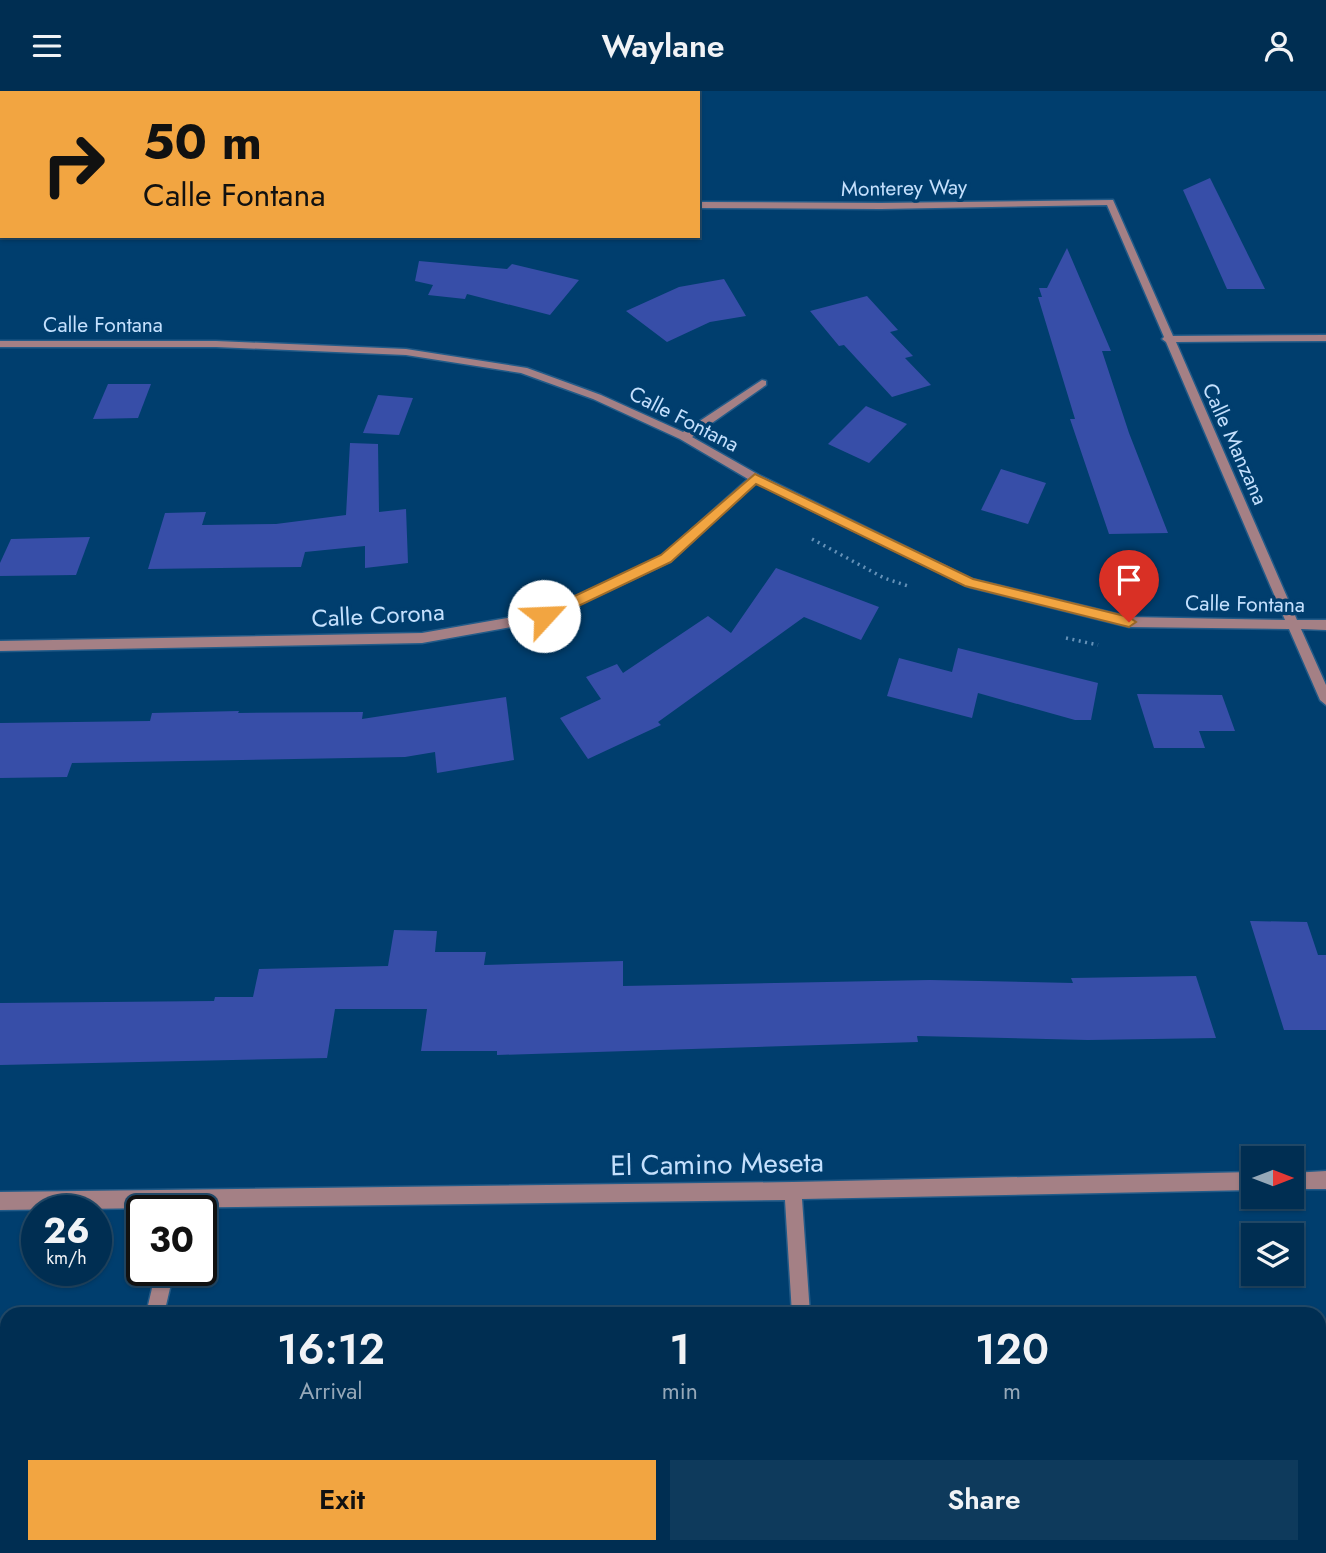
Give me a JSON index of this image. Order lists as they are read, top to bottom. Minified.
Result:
{"streets":{"street":["Monterey Way","Calle Fontana","Calle Manzana","Calle Corona","El Camino Meseta"]},"crossings":[["Monterey Way","Calle Manzana"],["Calle Fontana","Calle Manzana"],["Calle Fontana","Calle Corona"]],"north":"right","page":{"header":"Waylane","turn":["50 m","Calle Fontana"],"speed":"26 km/h","limit":"30","eta":["16:12","Arrival","1","min","120","m"],"buttons":["Exit","Share"]}}
